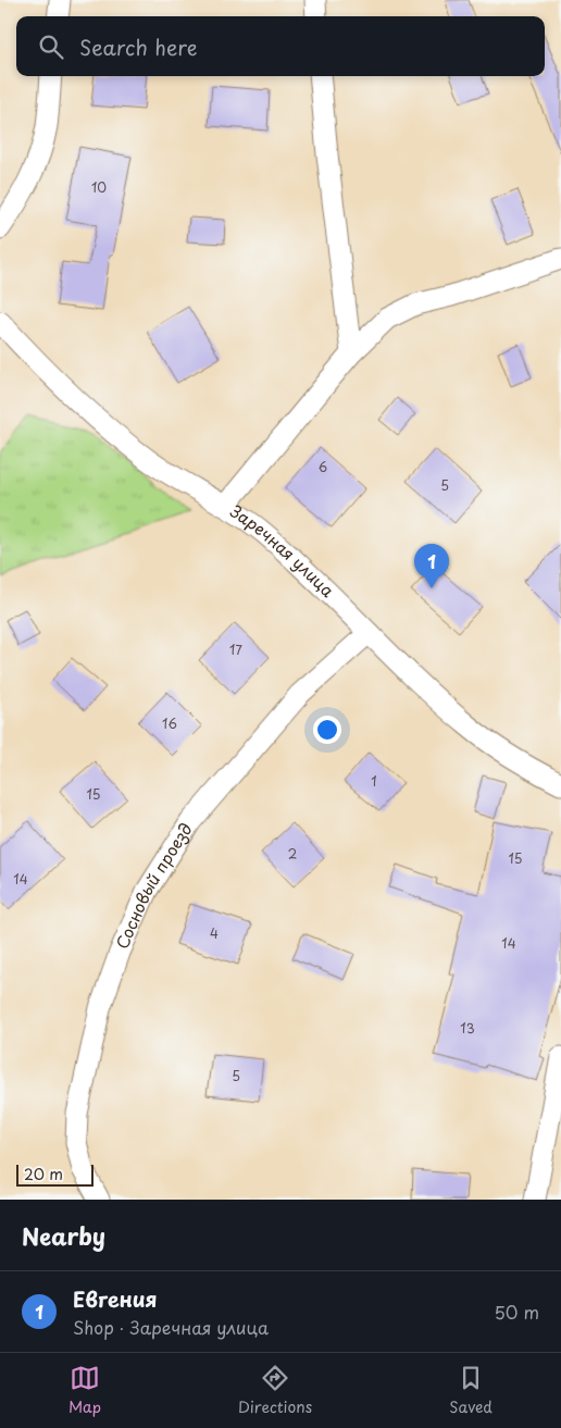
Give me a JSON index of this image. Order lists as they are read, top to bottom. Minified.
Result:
{"streets":{"street":["Заречная улица","Сосновый проезд"]},"crossings":[["Заречная улица","Сосновый проезд"]],"house_numbers":["10","6","5","17","16","1","15","2","15","14","4","14","13","5"],"scale_bar":"20 m","page":{"search":"Search here","pins":"1","scale":"20 m","heading":"Nearby","list":[{"mark":"1","name":"Евгения","note":"Shop · Заречная улица","value":"50 m"}],"nav":["Map","Directions","Saved"]}}
